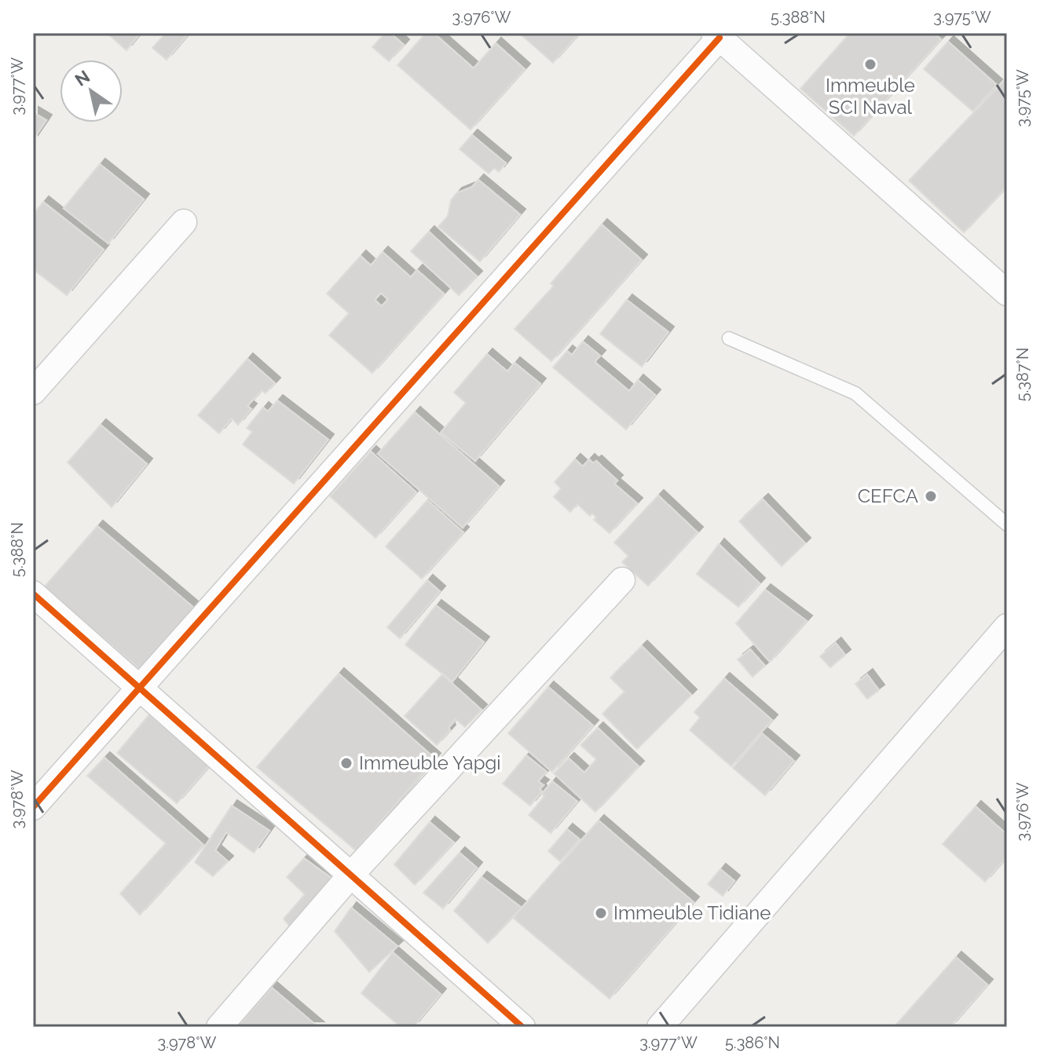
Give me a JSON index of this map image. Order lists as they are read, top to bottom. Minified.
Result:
{"places":["Immeuble SCI Naval","CEFCA","Immeuble Yapgi","Immeuble Tidiane"],"north":"top left","coordinates":["3.976°W","5.388°N","3.975°W","3.977°W","5.387°N","3.978°W","5.386°N"]}
